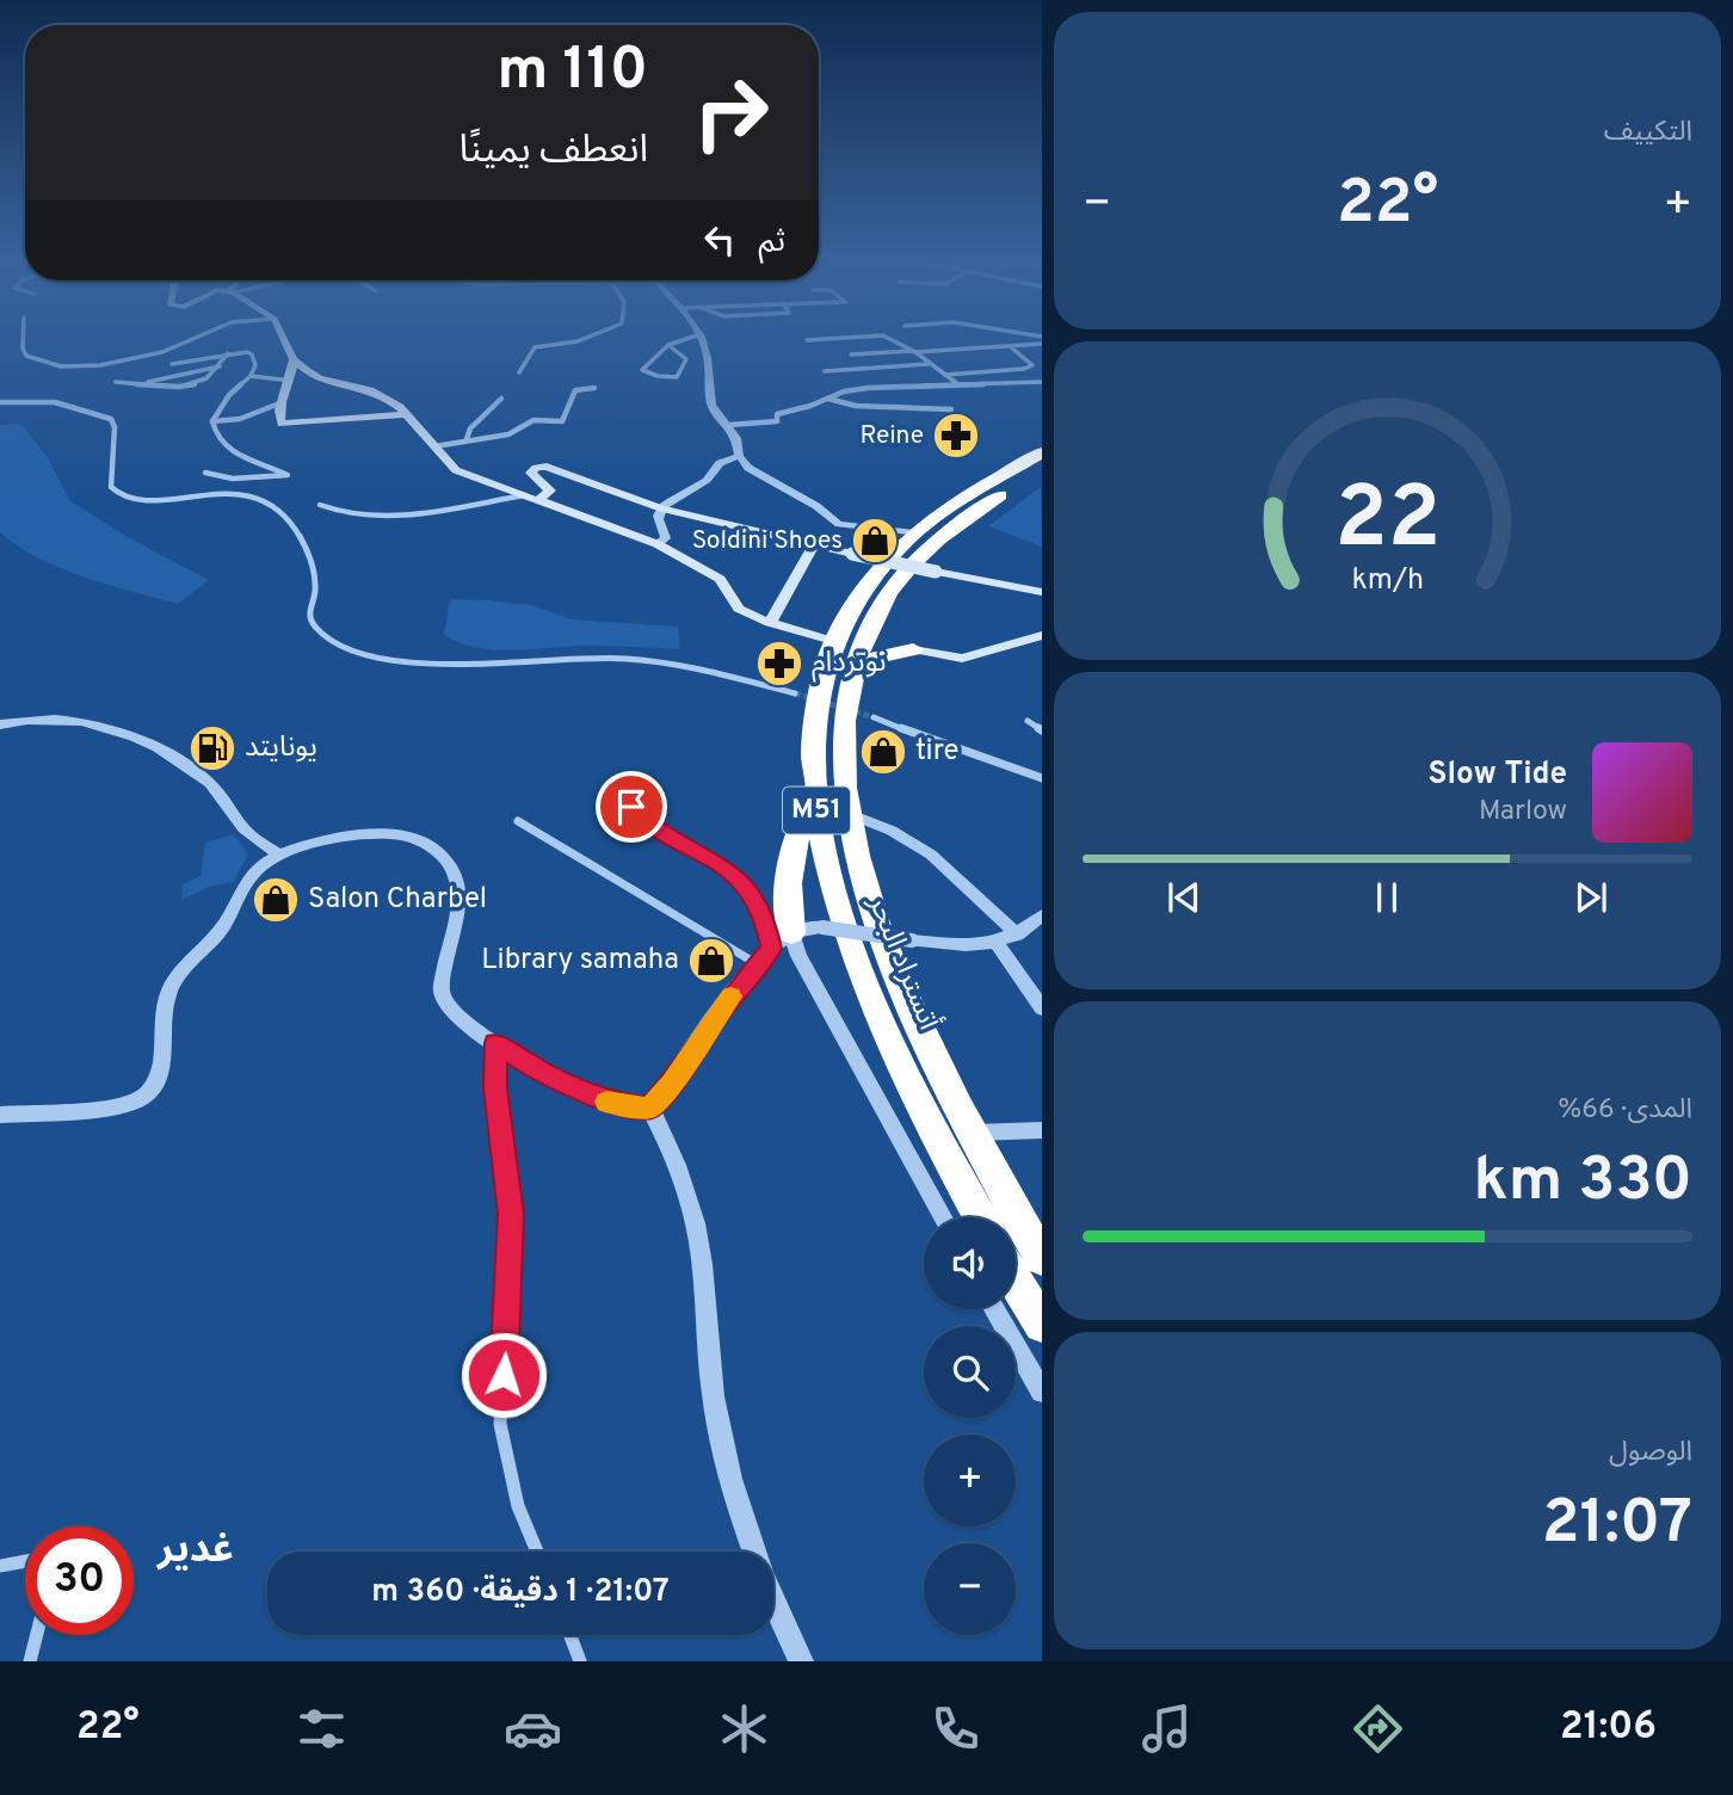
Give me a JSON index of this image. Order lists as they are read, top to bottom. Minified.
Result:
{"streets":{"highway":["M51","أتستراد البحر"]},"districts":["غدير"],"places":{"pharmacy":["Reine","نوتردام"],"shop":["Soldini Shoes","tire","Salon Charbel","Library samaha"],"fuel station":["يونايتد"]},"page":{"tile":["التكييف",["المدى · 66%","330 km"],["الوصول","21:07"]],"turn":["110 m","انعطف يمينًا"],"heat":["−","22°","+"],"then":"ثم","song":["Slow Tide","Marlow"],"map_buttons":["+","−"],"limit":"30","trip":"21:07 · 1 دقيقة · 360 m","tabs":["21:06","22°"],"gauge":["22","km/h"]}}
